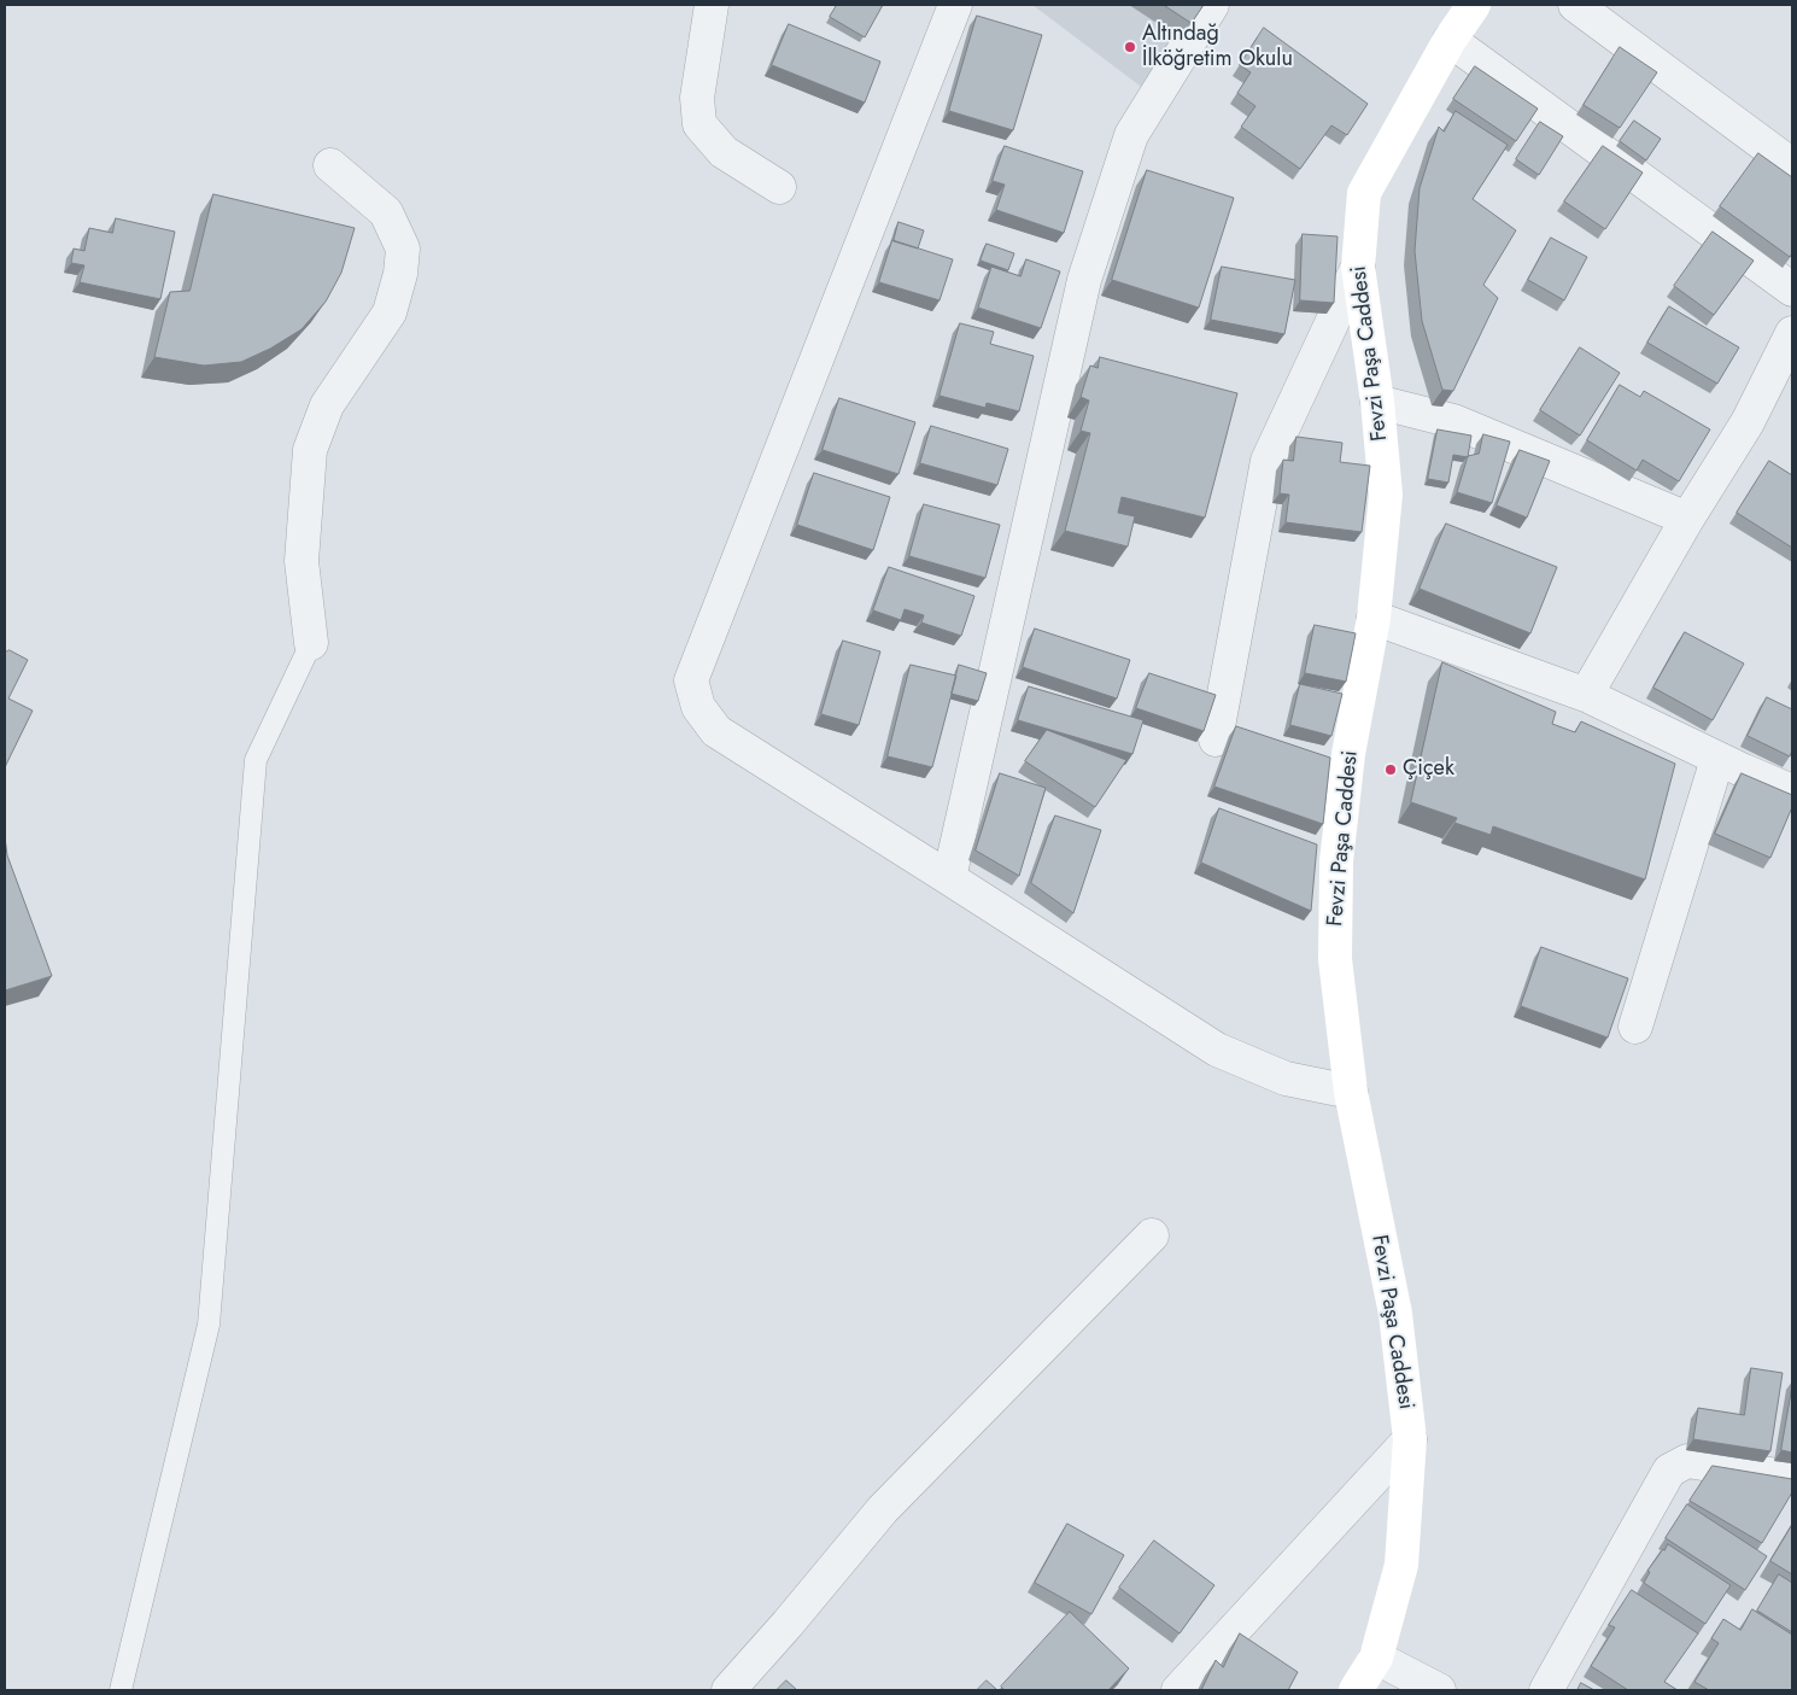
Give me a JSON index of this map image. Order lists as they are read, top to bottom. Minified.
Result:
{"streets":{"street":["Fevzi Paşa Caddesi"]},"places":["Altındağ İlköğretim Okulu","Çiçek"]}
